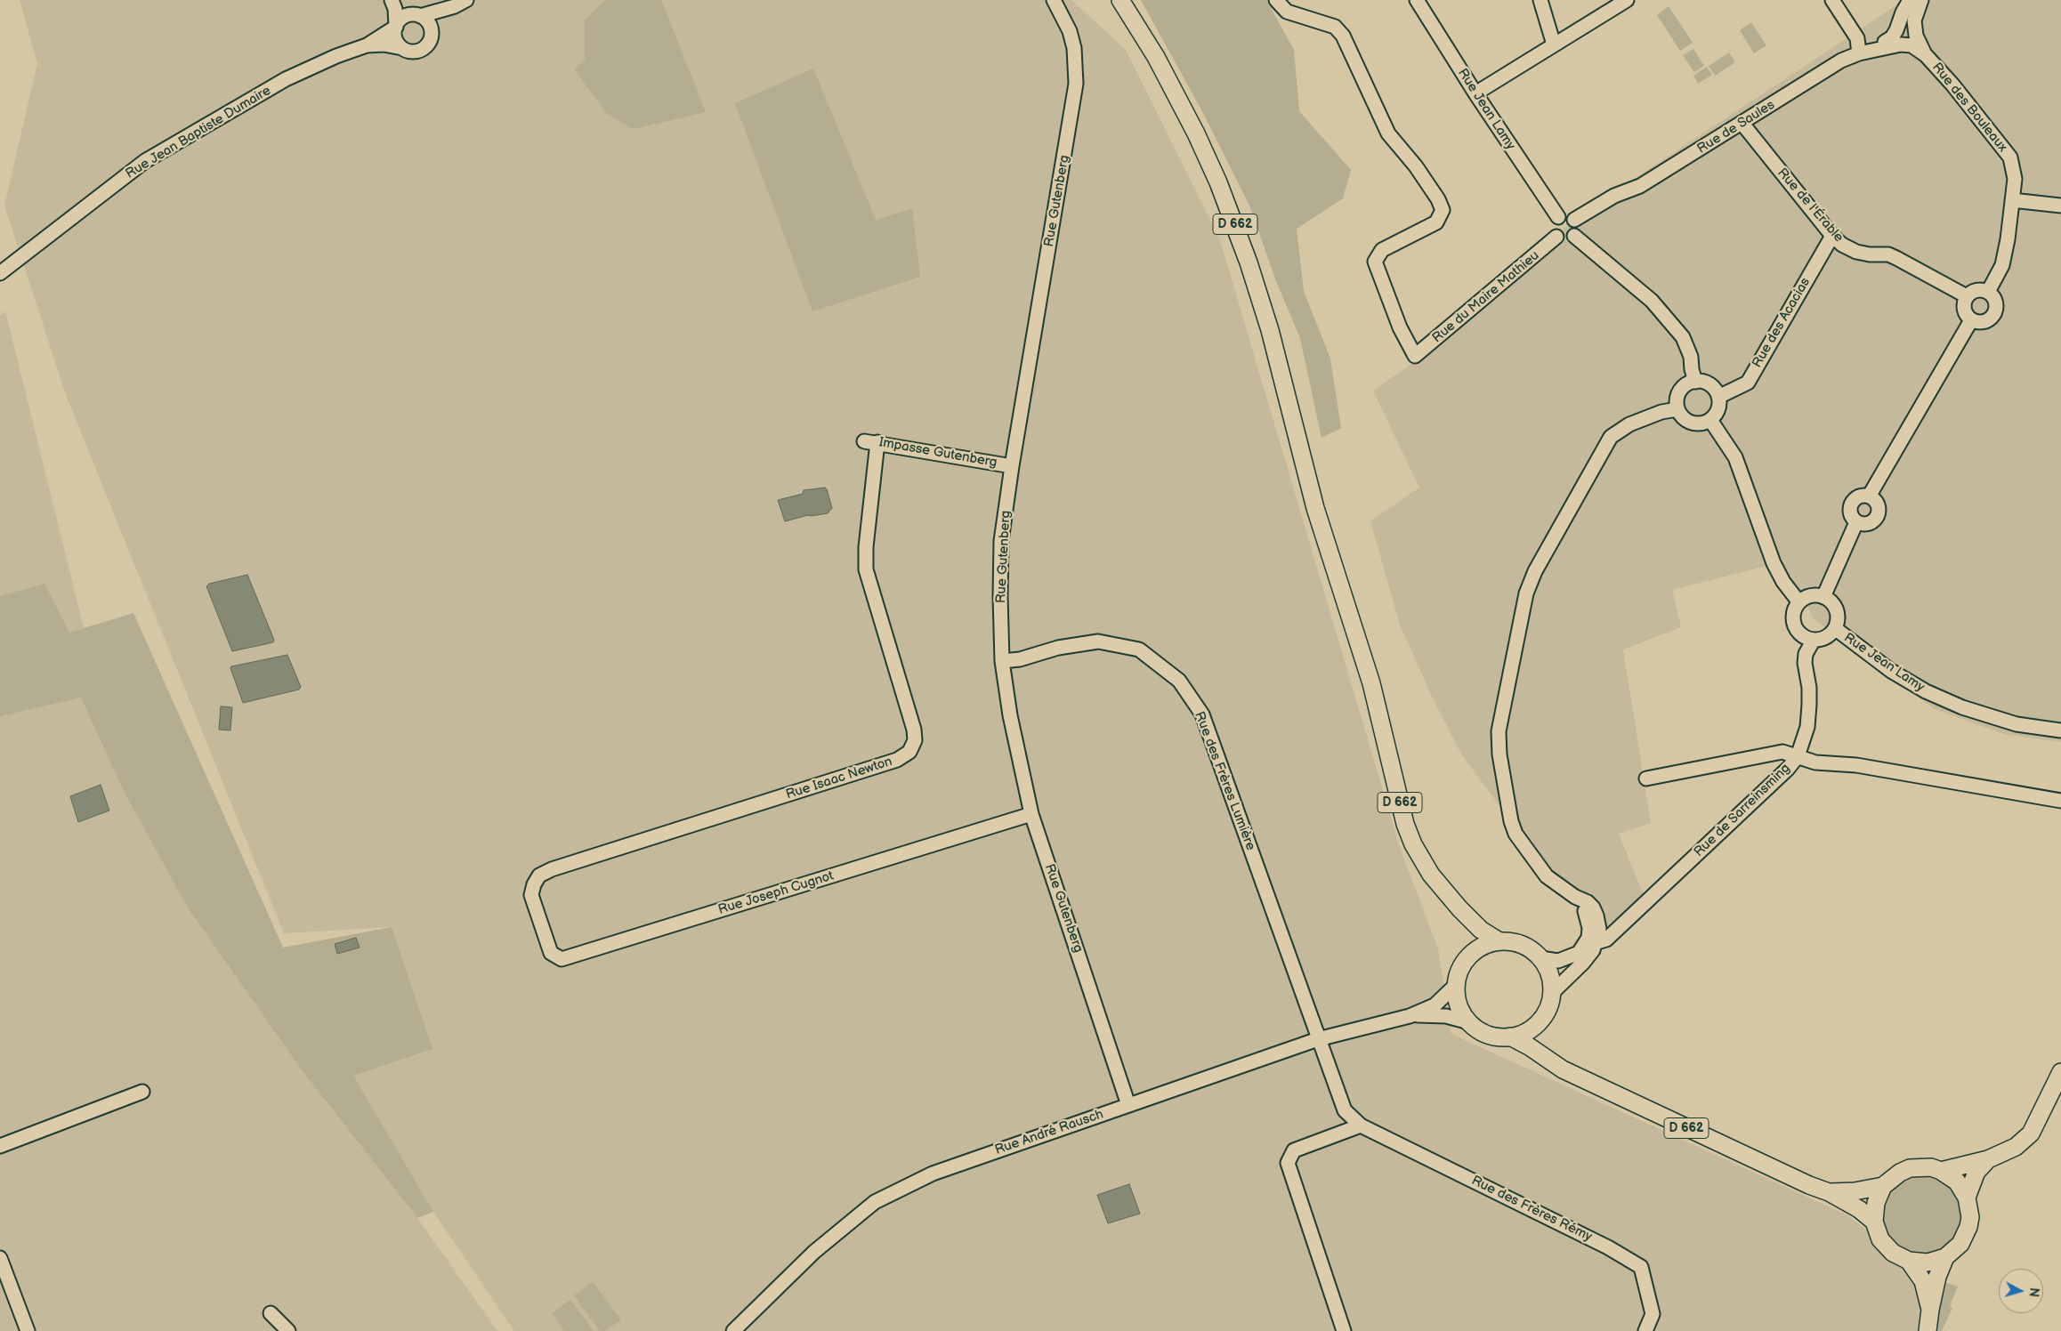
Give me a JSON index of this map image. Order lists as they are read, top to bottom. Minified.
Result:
{"streets":{"main road":["D 662"],"street":["Rue des Bouleaux","Rue Jean Lamy","Rue de Saules","Rue Jean Baptiste Dumaire","Rue Gutenberg","Rue de l'Érable","Rue du Maire Mathieu","Rue des Acacias","Impasse Gutenberg","Rue Isaac Newton","Rue des Frères Lumière","Rue de Sarreinsming","Rue Joseph Cugnot","Rue André Rausch","Rue des Frères Rémy"]},"crossings":[["Rue des Bouleaux","Rue de Saules"],["Rue des Bouleaux","Rue de l'Érable"],["Rue Jean Lamy","Rue de Saules"],["Rue Jean Lamy","Rue du Maire Mathieu"],["Rue de Saules","Rue de l'Érable"],["Rue de Saules","Rue du Maire Mathieu"],["Rue Gutenberg","Impasse Gutenberg"],["Rue Gutenberg","Rue des Frères Lumière"],["Rue Gutenberg","Rue Joseph Cugnot"],["Rue Gutenberg","Rue André Rausch"],["Rue de l'Érable","Rue des Acacias"],["D 662","Rue de Sarreinsming"],["D 662","Rue André Rausch"],["Impasse Gutenberg","Rue Isaac Newton"],["Rue Isaac Newton","Rue Joseph Cugnot"],["Rue des Frères Lumière","Rue André Rausch"],["Rue des Frères Lumière","Rue des Frères Rémy"],["Rue de Sarreinsming","Rue André Rausch"],["Rue André Rausch","Rue des Frères Rémy"]],"north":"right"}
